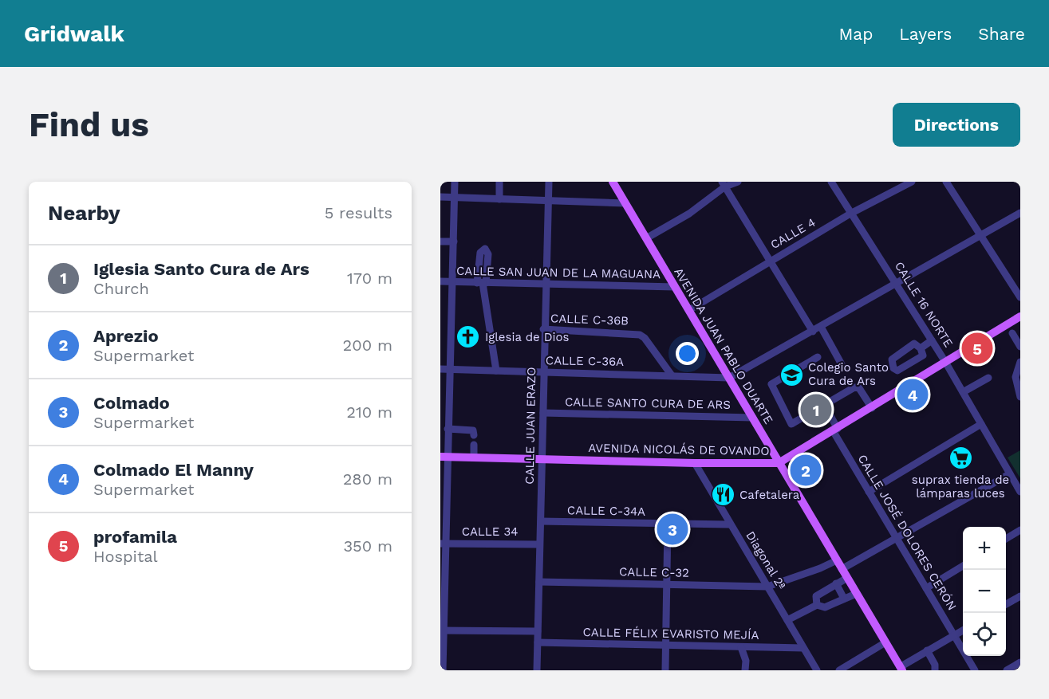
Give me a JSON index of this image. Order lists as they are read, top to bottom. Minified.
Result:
{"streets":{"main road":["AVENIDA JUAN PABLO DUARTE","AVENIDA NICOLÁS DE OVANDO"],"street":["CALLE 4","CALLE SAN JUAN DE LA MAGUANA","CALLE 16 NORTE","CALLE C-36B","CALLE C-36A","CALLE SANTO CURA DE ARS","CALLE JUAN ERAZO","CALLE C-34A","CALLE 34","CALLE JOSÉ DOLORES CERÓN","Diagonal 2ª","CALLE C-32","CALLE FÉLIX EVARISTO MEJÍA"]},"crossings":[["CALLE 4","CALLE 16 NORTE"],["CALLE 4","AVENIDA JUAN PABLO DUARTE"],["CALLE SAN JUAN DE LA MAGUANA","AVENIDA JUAN PABLO DUARTE"],["CALLE SAN JUAN DE LA MAGUANA","CALLE JUAN ERAZO"],["CALLE 16 NORTE","AVENIDA NICOLÁS DE OVANDO"],["CALLE C-36B","CALLE C-36A"],["CALLE C-36B","CALLE JUAN ERAZO"],["AVENIDA JUAN PABLO DUARTE","CALLE C-36A"],["AVENIDA JUAN PABLO DUARTE","CALLE SANTO CURA DE ARS"],["AVENIDA JUAN PABLO DUARTE","AVENIDA NICOLÁS DE OVANDO"],["CALLE C-36A","CALLE JUAN ERAZO"],["CALLE SANTO CURA DE ARS","CALLE JUAN ERAZO"],["CALLE JUAN ERAZO","AVENIDA NICOLÁS DE OVANDO"],["CALLE JUAN ERAZO","CALLE C-34A"],["CALLE JUAN ERAZO","CALLE 34"],["CALLE JUAN ERAZO","CALLE C-32"],["CALLE JUAN ERAZO","CALLE FÉLIX EVARISTO MEJÍA"],["AVENIDA NICOLÁS DE OVANDO","CALLE JOSÉ DOLORES CERÓN"],["AVENIDA NICOLÁS DE OVANDO","Diagonal 2ª"],["CALLE C-34A","Diagonal 2ª"],["Diagonal 2ª","CALLE C-32"],["Diagonal 2ª","CALLE FÉLIX EVARISTO MEJÍA"]],"places":{"church":["Iglesia de Dios"],"school or university":["Colegio Santo Cura de Ars"],"supermarket":["suprax tienda de lámparas luces"],"restaurant":["Cafetalera"]},"page":{"header":"Gridwalk","nav":["Map","Layers","Share"],"buttons":"Directions","title":"Find us","heading":["Nearby","5 results"],"list":[{"mark":"1","name":"Iglesia Santo Cura de Ars","note":"Church","value":"170 m"},{"mark":"2","name":"Aprezio","note":"Supermarket","value":"200 m"},{"mark":"3","name":"Colmado","note":"Supermarket","value":"210 m"},{"mark":"4","name":"Colmado El Manny","note":"Supermarket","value":"280 m"},{"mark":"5","name":"profamila","note":"Hospital","value":"350 m"}],"pins":["5","4","1","2","3"],"map_buttons":["+","−"]}}
